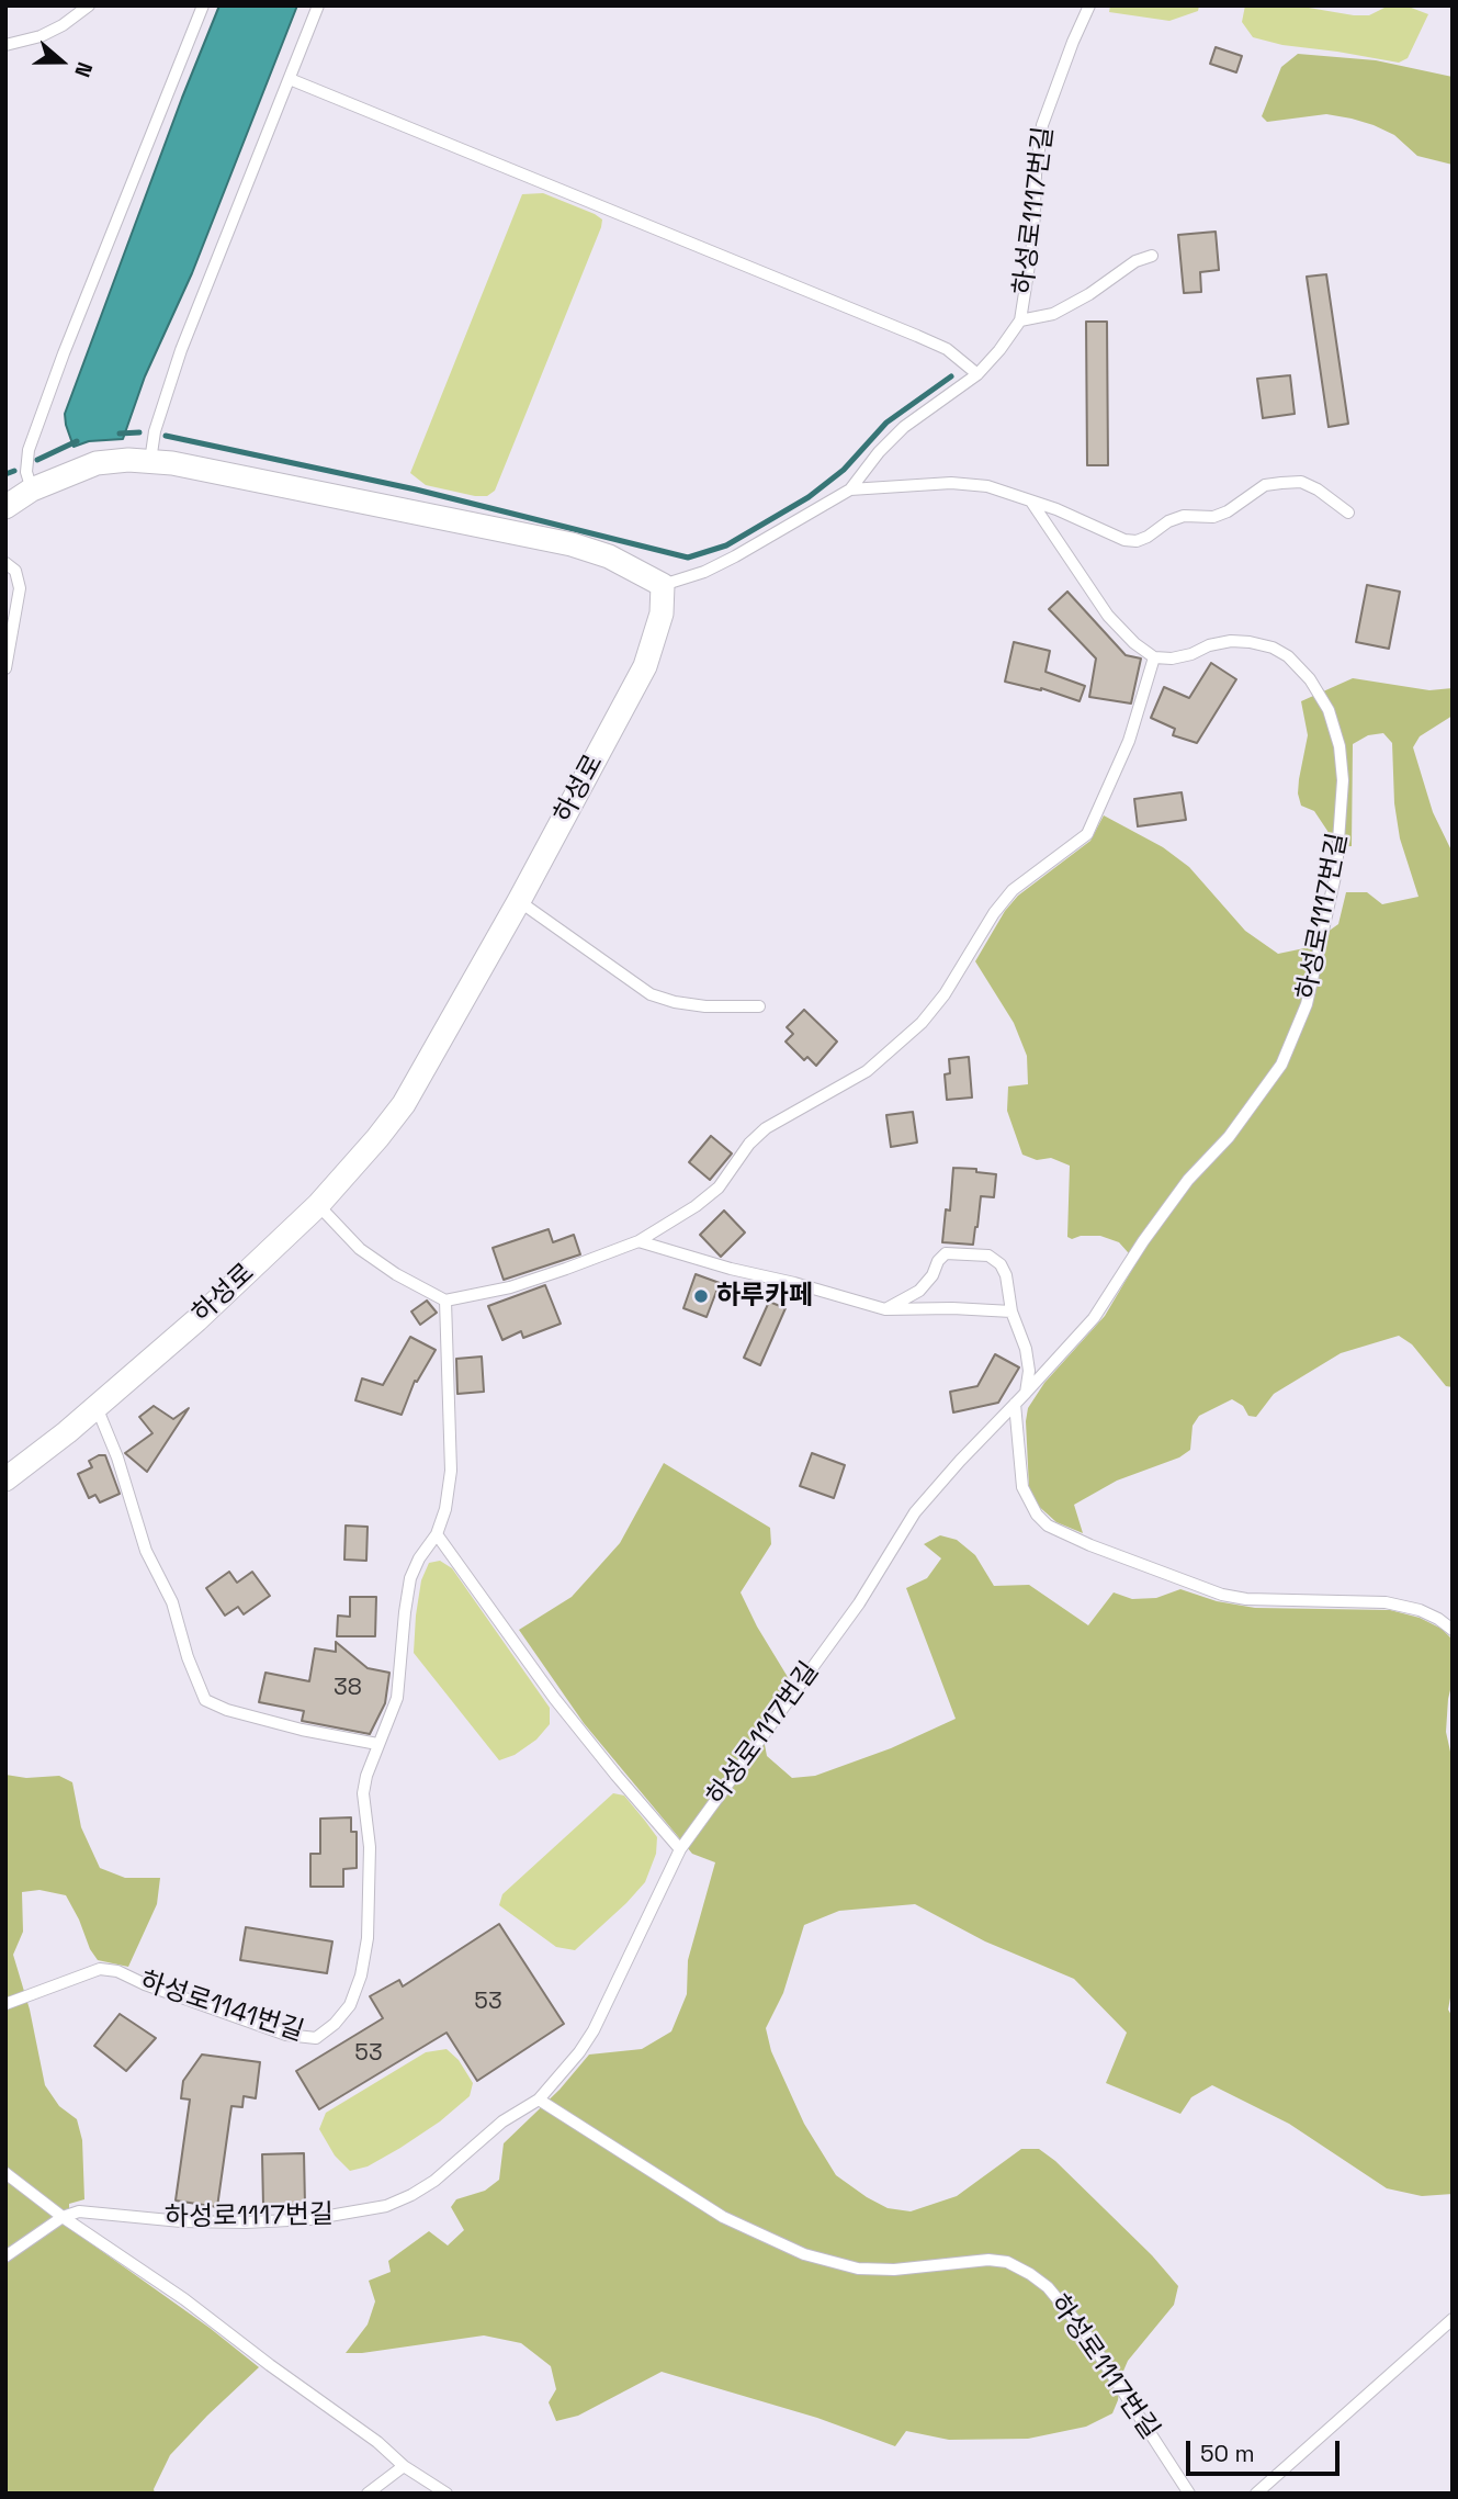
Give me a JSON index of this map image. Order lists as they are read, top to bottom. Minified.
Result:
{"streets":{"street":["하성로"],"lane":["하성로1117번길","하성로1141번길"]},"crossings":[["하성로1117번길","하성로"]],"places":["하루카페"],"house_numbers":["38","53","53"],"scale_bar":"50 m","north":"right"}
